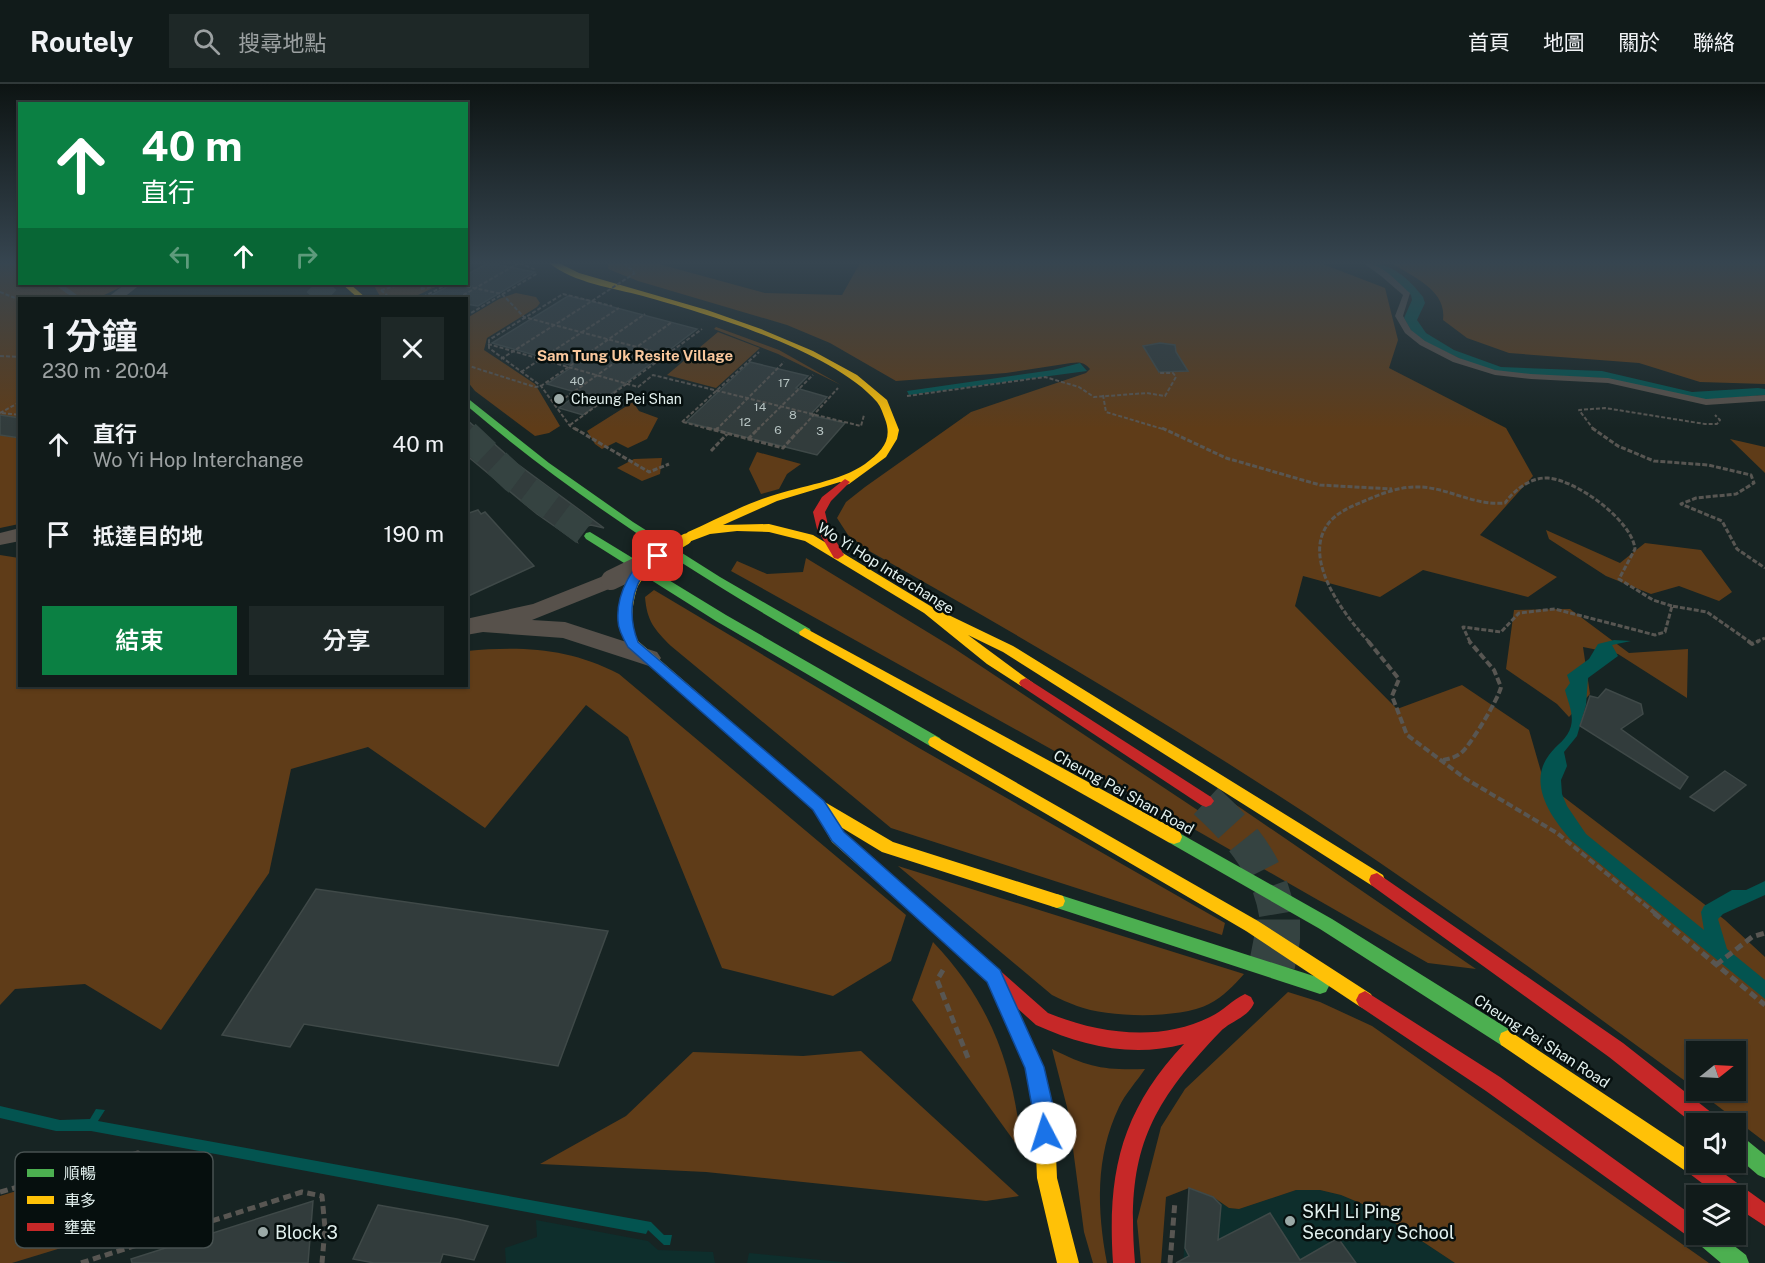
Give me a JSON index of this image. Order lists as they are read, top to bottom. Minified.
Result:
{"streets":{"main road":["Wo Yi Hop Interchange","Cheung Pei Shan Road"]},"districts":["Sam Tung Uk Resite Village"],"places":["Cheung Pei Shan","SKH Li Ping Secondary School","Block 3"],"house_numbers":["40","17","14","8","12","6","3"],"legend":["順暢","車多","壅塞"],"north":"right","page":{"header":"Routely","search":"搜尋地點","nav":["首頁","地圖","關於","聯絡"],"turn":["40 m","直行"],"heading":["1 分鐘","230 m · 20:04"],"list":[{"name":"直行","note":"Wo Yi Hop Interchange","value":"40 m"},{"name":"抵達目的地","value":"190 m"}],"buttons":["結束","分享"]}}
